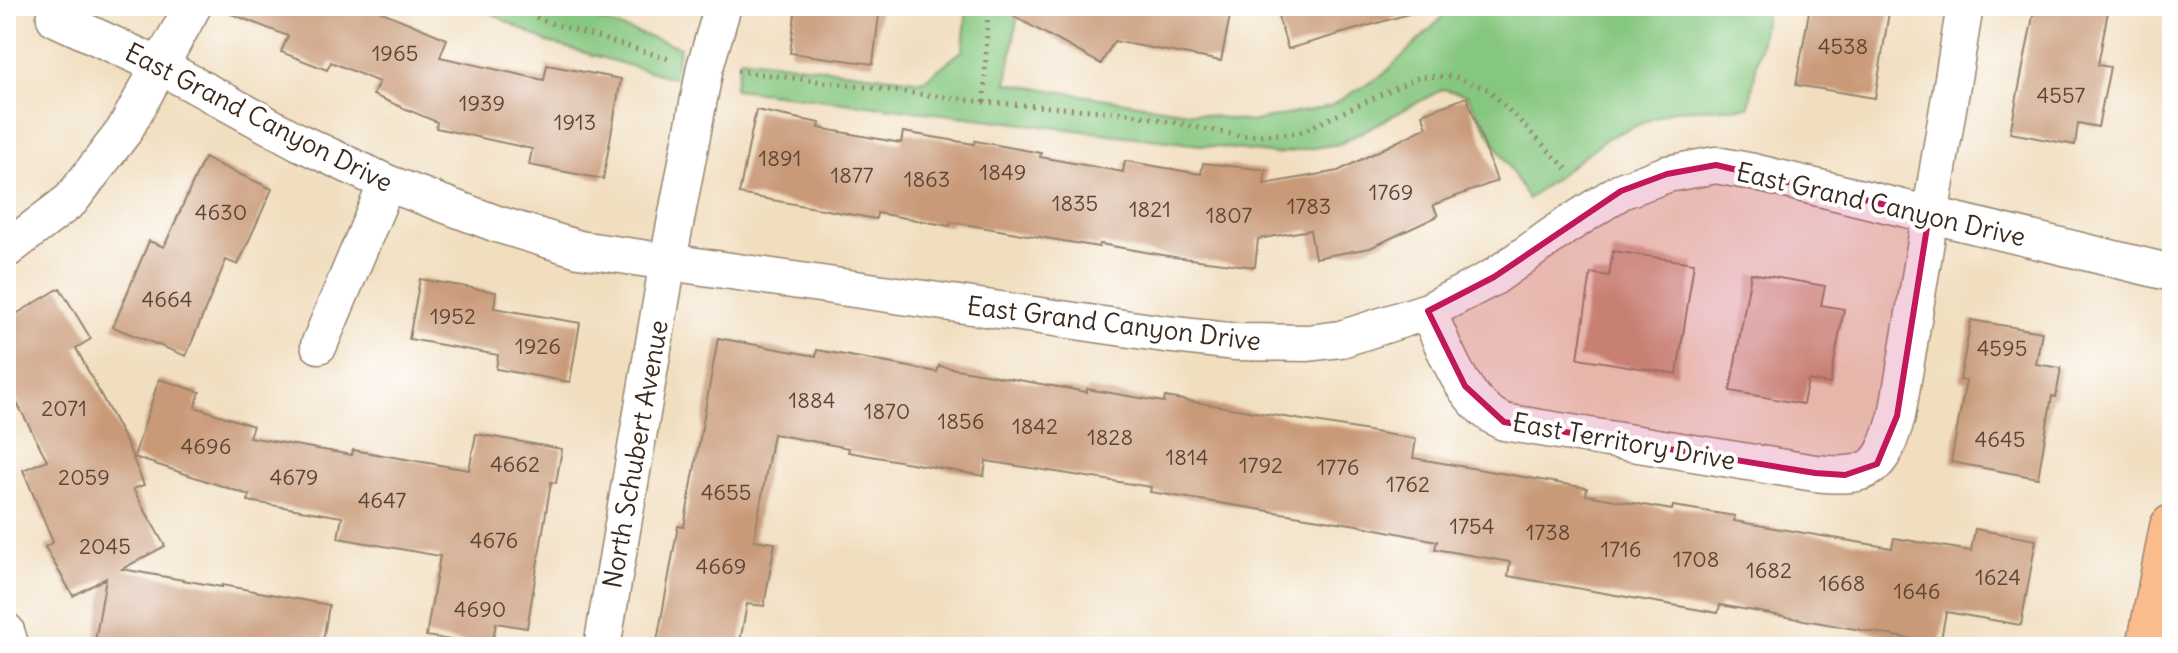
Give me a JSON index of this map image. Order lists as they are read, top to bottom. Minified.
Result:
{"streets":{"street":["East Grand Canyon Drive","East Territory Drive","North Schubert Avenue"]},"crossings":[["East Grand Canyon Drive","East Territory Drive"],["East Grand Canyon Drive","North Schubert Avenue"]],"house_numbers":["4538","1965","4557","1939","1913","1891","1849","1877","1863","1769","1835","1783","1821","4630","1807","4664","1952","1926","4595","1884","2071","1870","1856","1842","1828","4645","4696","1814","4662","1792","1776","2059","4679","1762","4655","4647","1754","1738","4676","2045","1716","1708","4669","1682","1624","1668","1646","4690"]}
